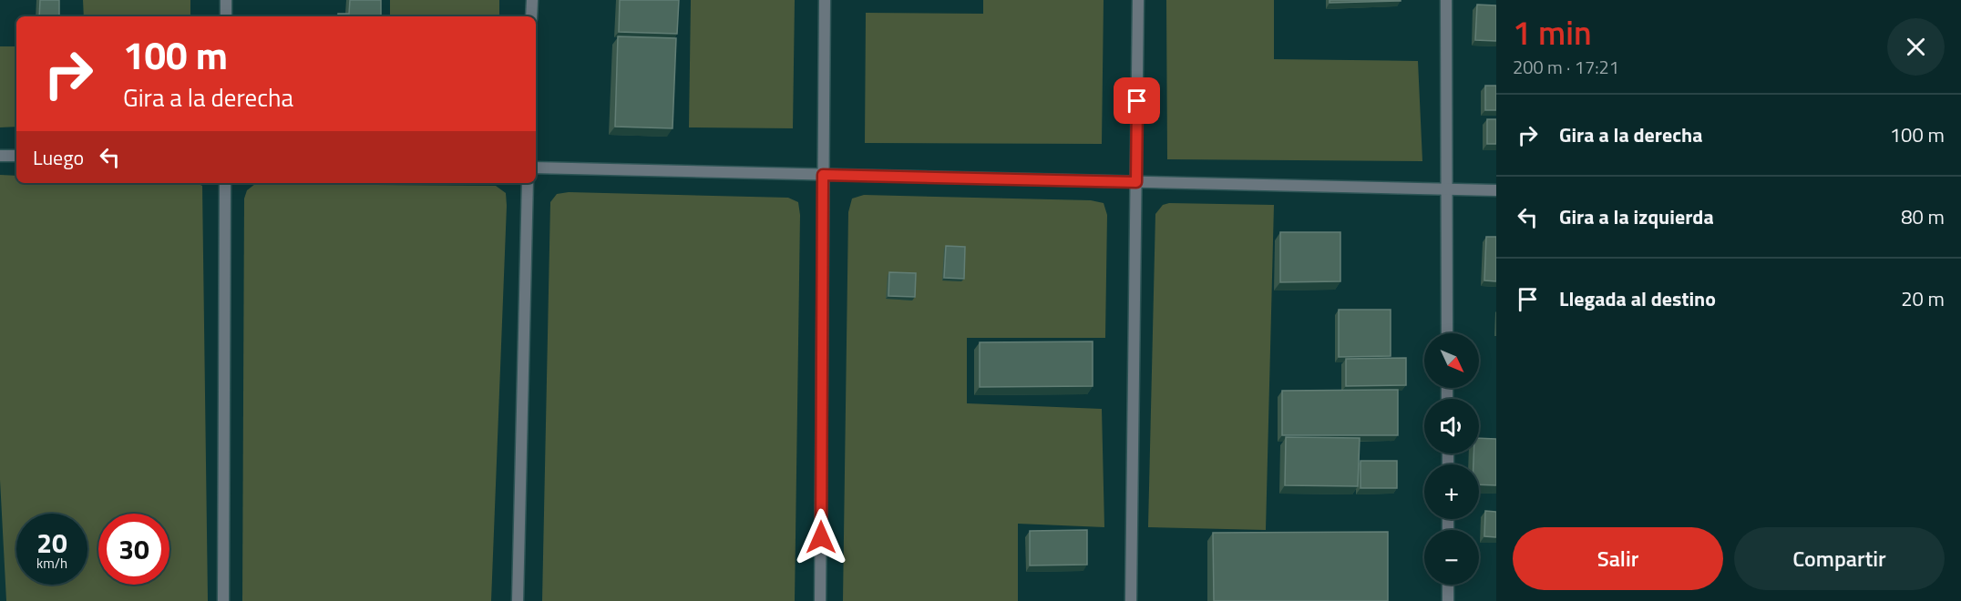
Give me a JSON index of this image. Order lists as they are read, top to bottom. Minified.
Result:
{"north":"bottom right","page":{"heading":["1 min","200 m · 17:21"],"turn":["100 m","Gira a la derecha"],"list":[{"name":"Gira a la derecha","value":"100 m"},{"name":"Gira a la izquierda","value":"80 m"},{"name":"Llegada al destino","value":"20 m"}],"then":"Luego","map_buttons":["+","−"],"speed":"20 km/h","limit":"30","buttons":["Salir","Compartir"]}}
